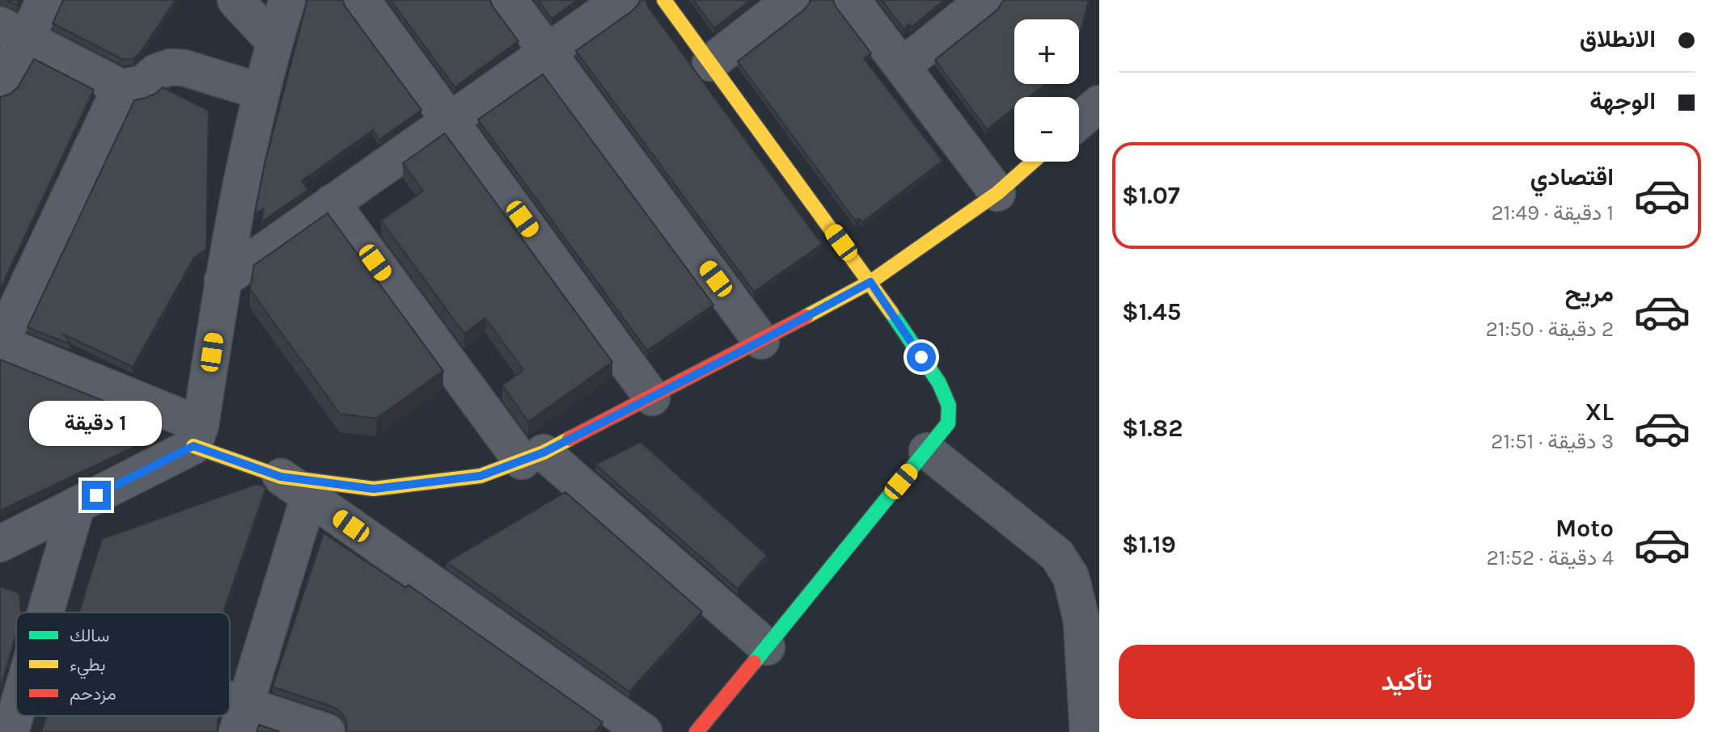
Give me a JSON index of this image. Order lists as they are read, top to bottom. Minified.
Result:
{"legend":["سالك","بطيء","مزدحم"],"page":{"banner":["الانطلاق","الوجهة"],"map_buttons":["+","−"],"list":[{"name":"اقتصادي","note":"1 دقيقة · 21:49","value":"$1.07"},{"name":"مريح","note":"2 دقيقة · 21:50","value":"$1.45"},{"name":"XL","note":"3 دقيقة · 21:51","value":"$1.82"},{"name":"Moto","note":"4 دقيقة · 21:52","value":"$1.19"}],"bubble":"1 دقيقة","buttons":"تأكيد"}}
